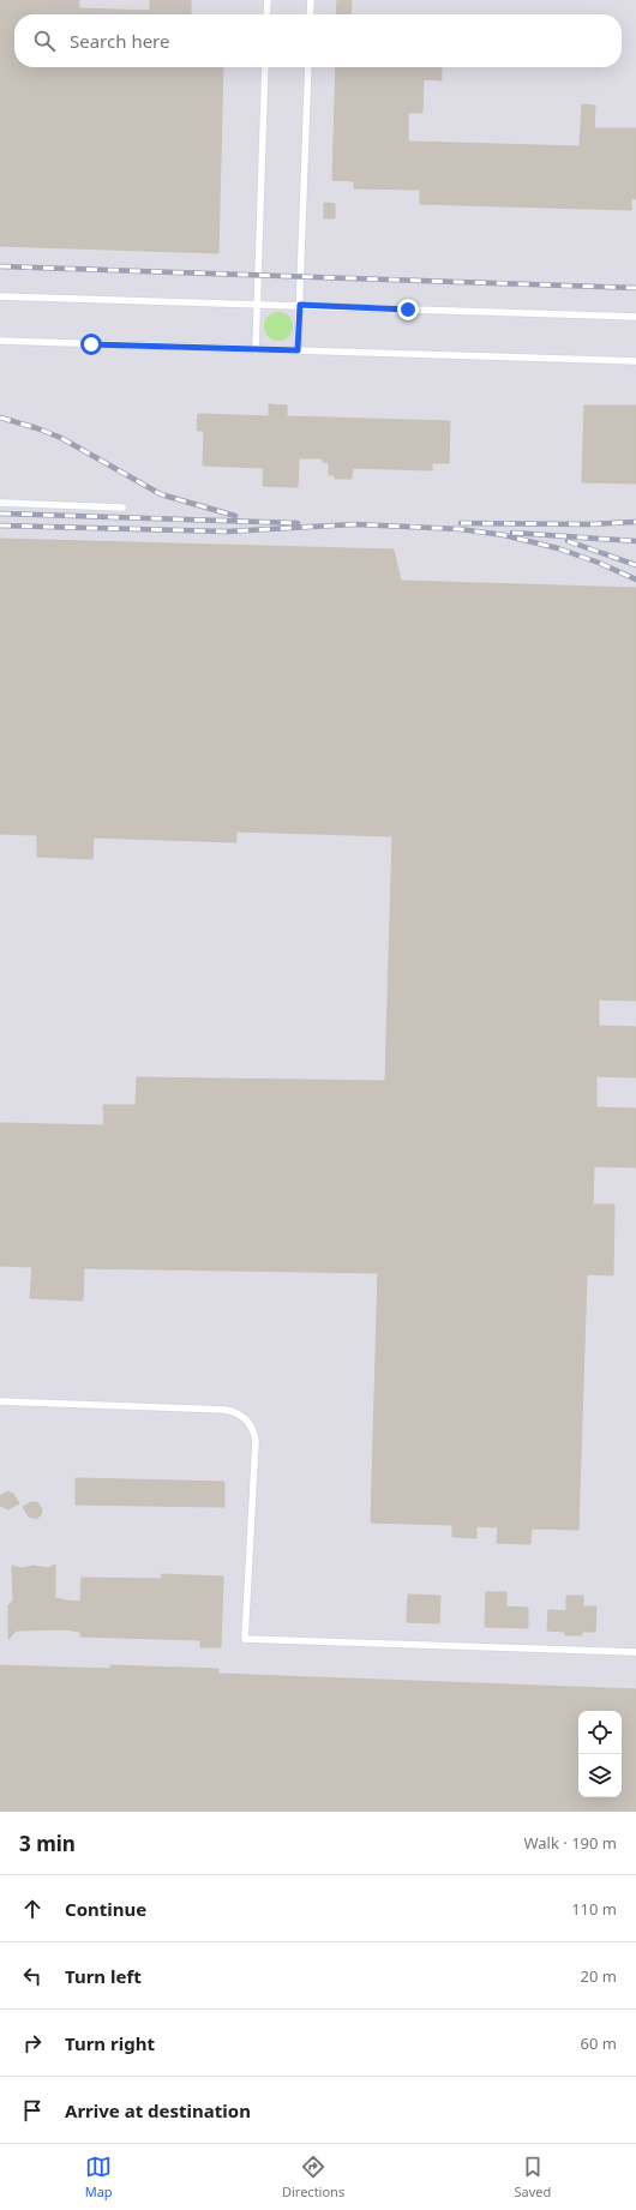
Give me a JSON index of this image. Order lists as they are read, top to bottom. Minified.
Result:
{"page":{"search":"Search here","heading":["3 min","Walk · 190 m"],"list":[["Continue","110 m"],["Turn left","20 m"],["Turn right","60 m"],"Arrive at destination"],"nav":["Map","Directions","Saved"]}}
